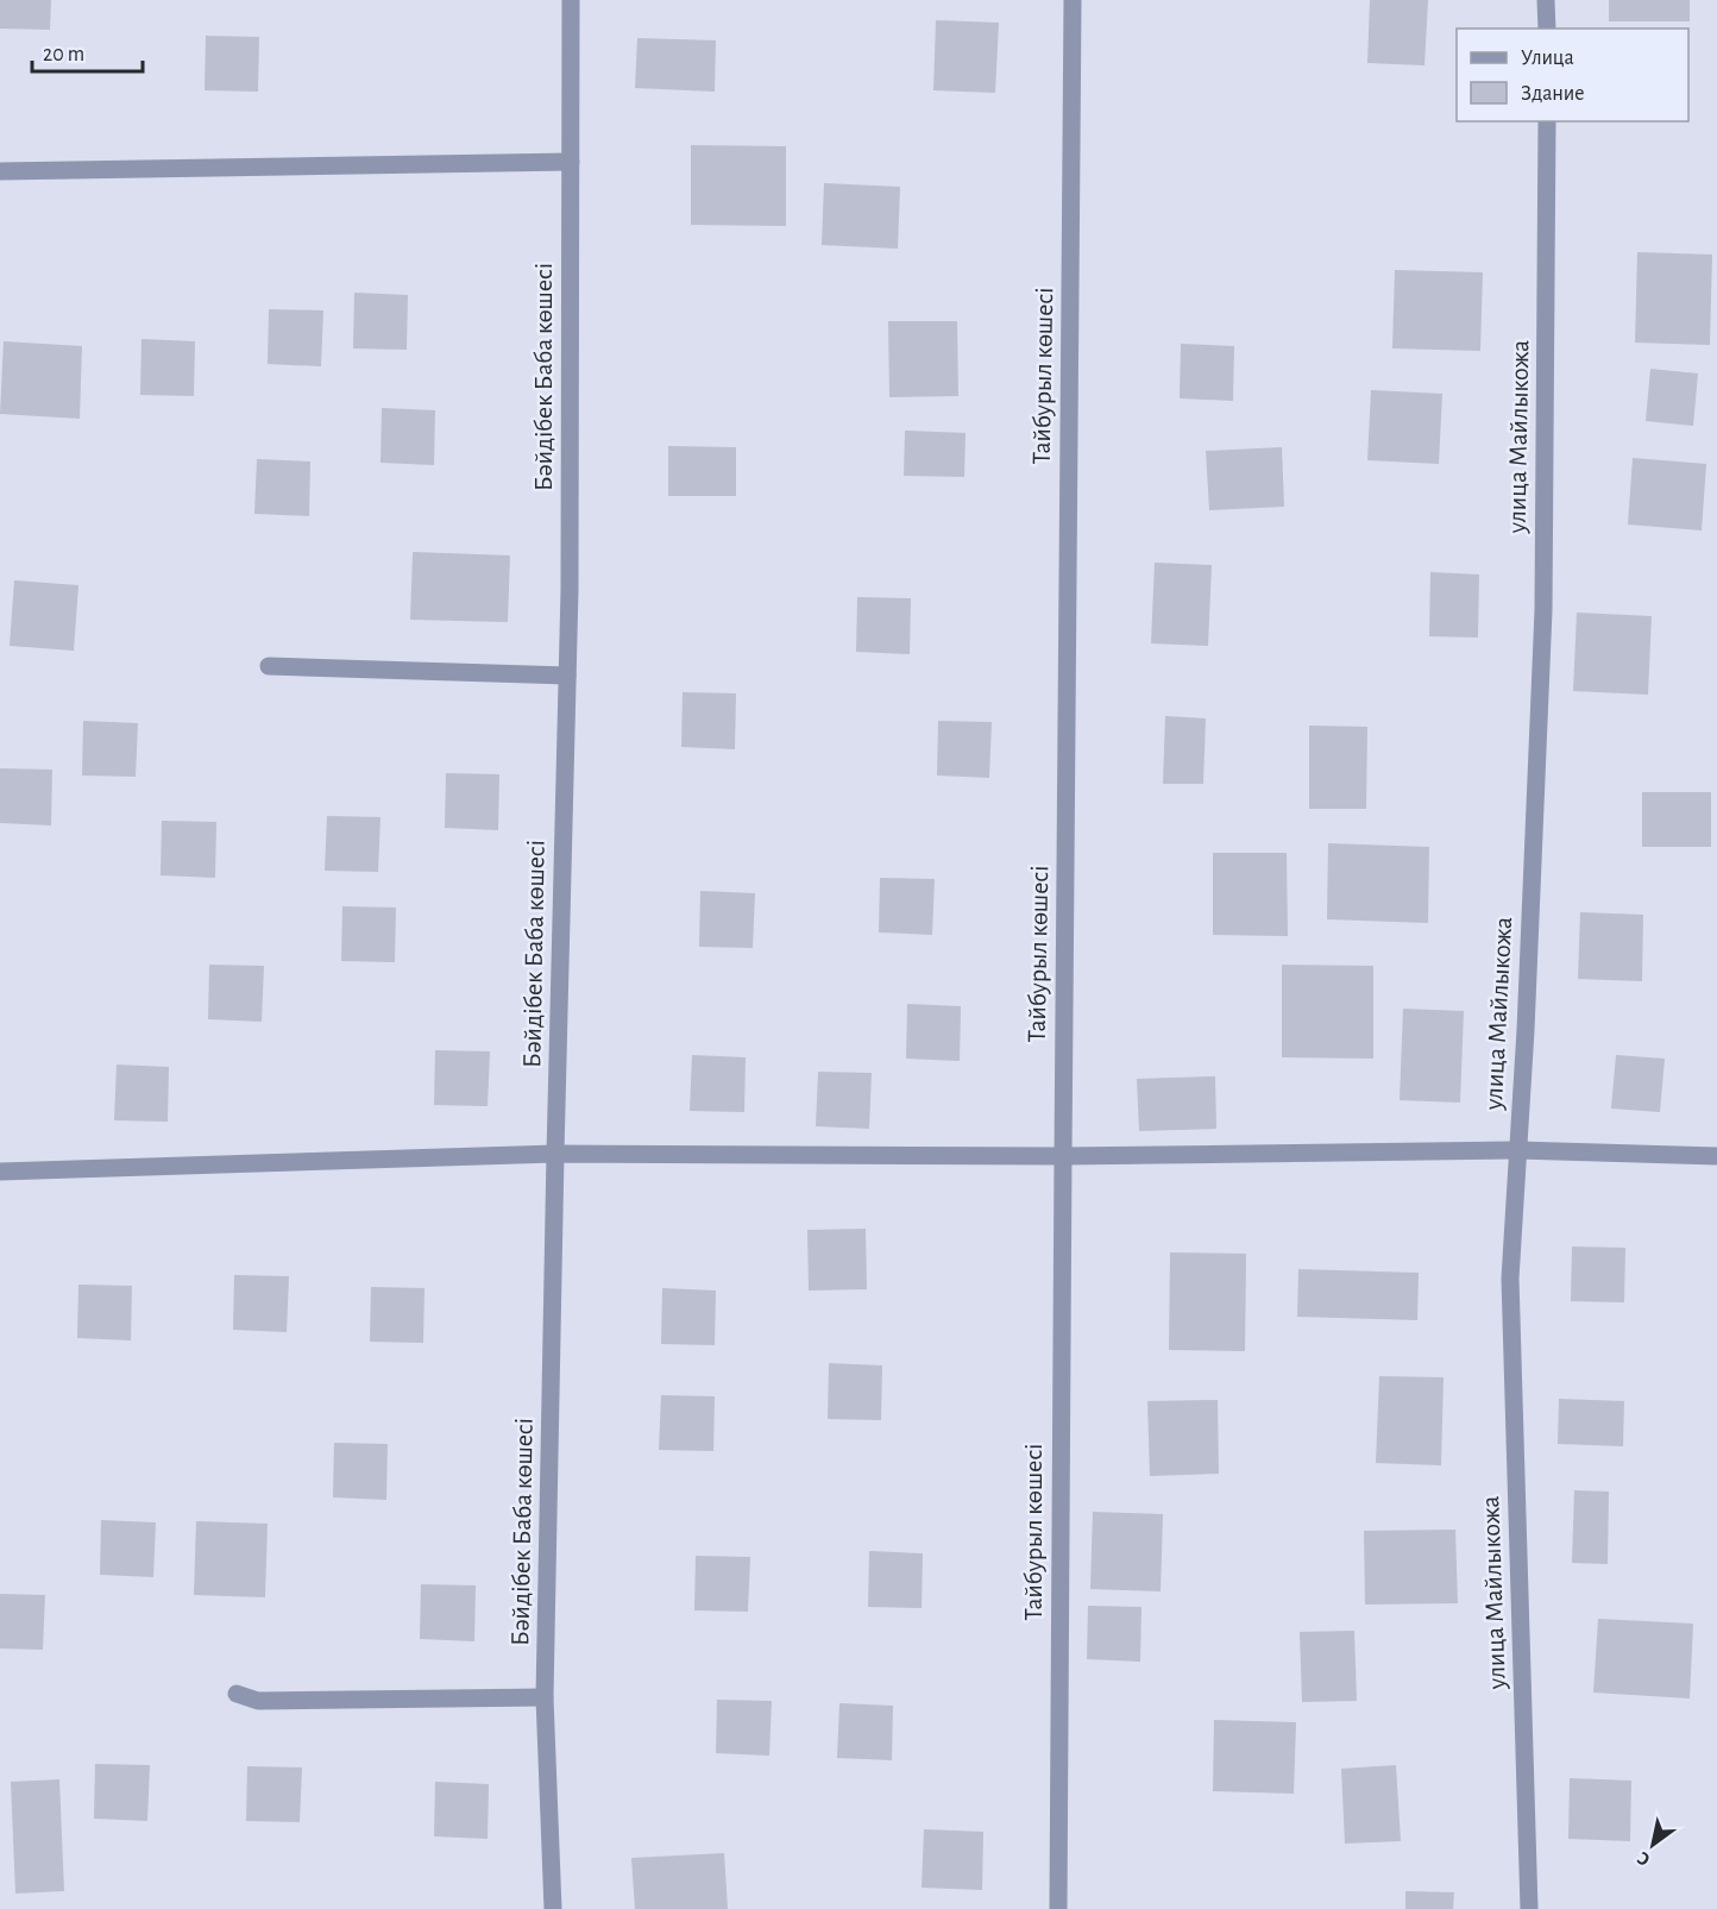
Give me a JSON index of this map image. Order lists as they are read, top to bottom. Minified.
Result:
{"streets":{"street":["Тайбурыл көшесі","Бәйдібек Баба көшесі","улица Майлыкожа"]},"legend":["Улица","Здание"],"scale_bar":"20 m","north":"bottom left"}
